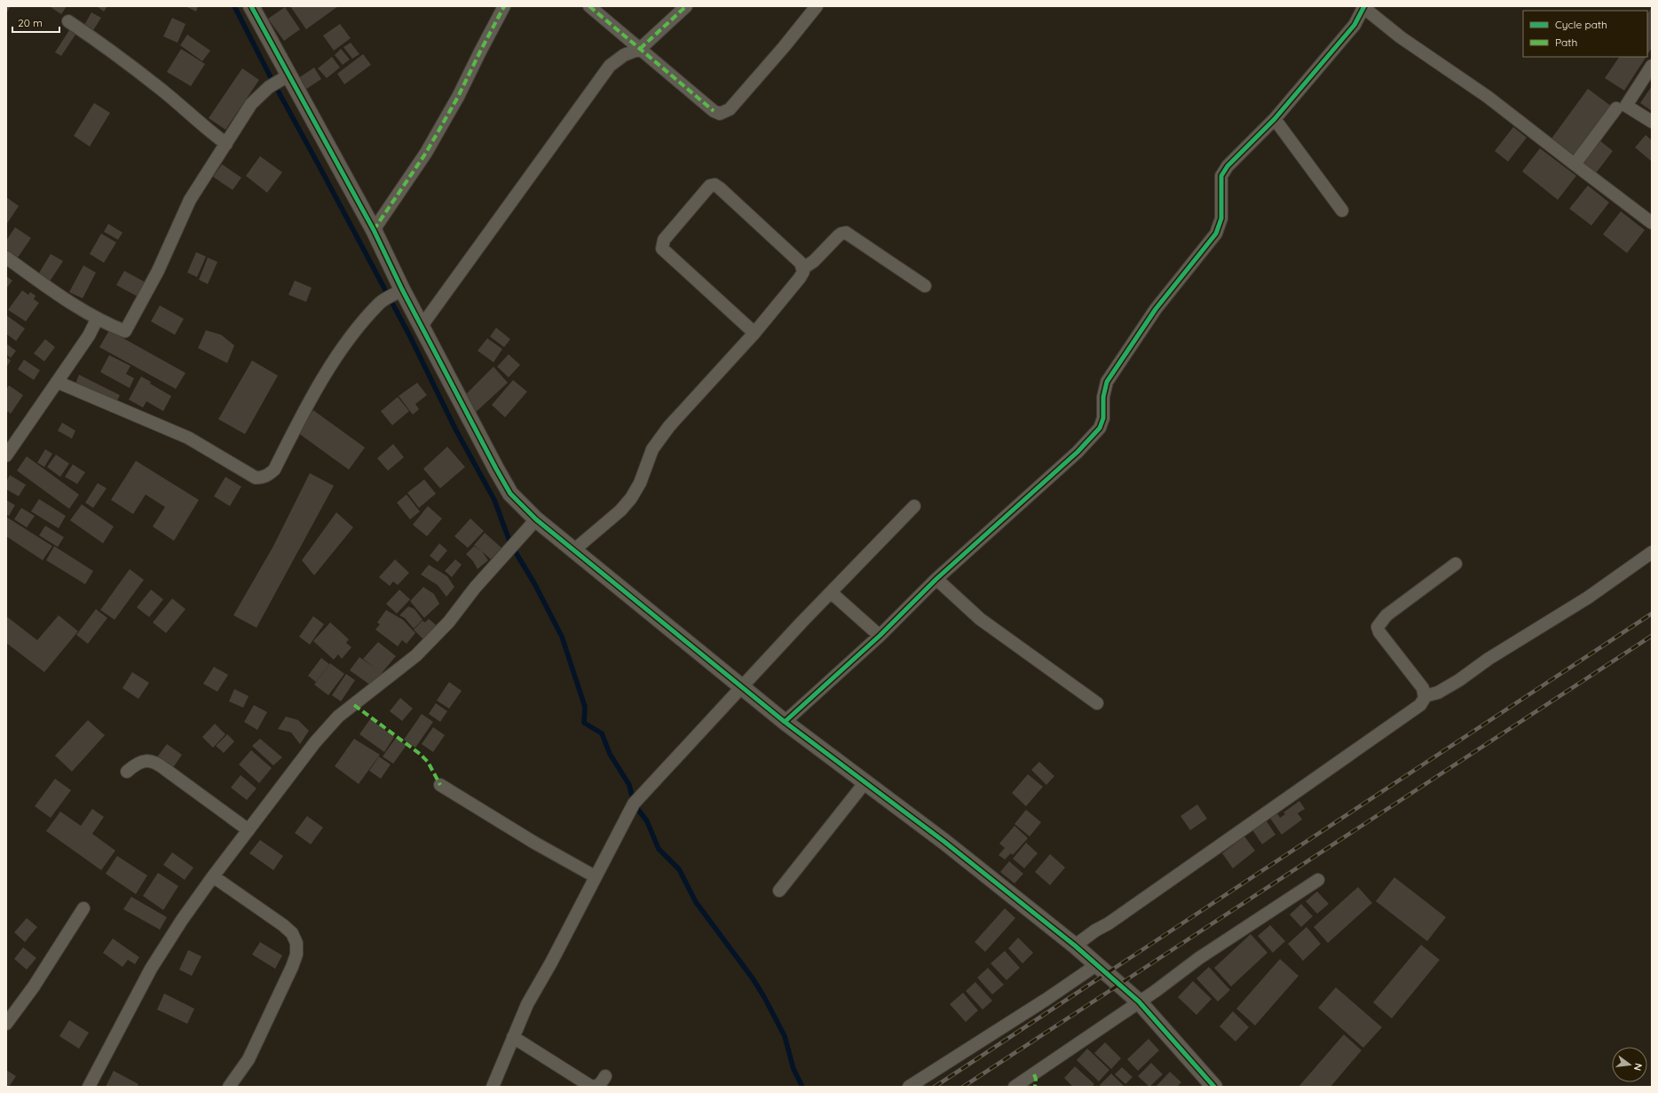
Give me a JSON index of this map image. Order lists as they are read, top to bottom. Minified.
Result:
{"legend":["Cycle path","Path"],"scale_bar":"20 m","north":"right"}
